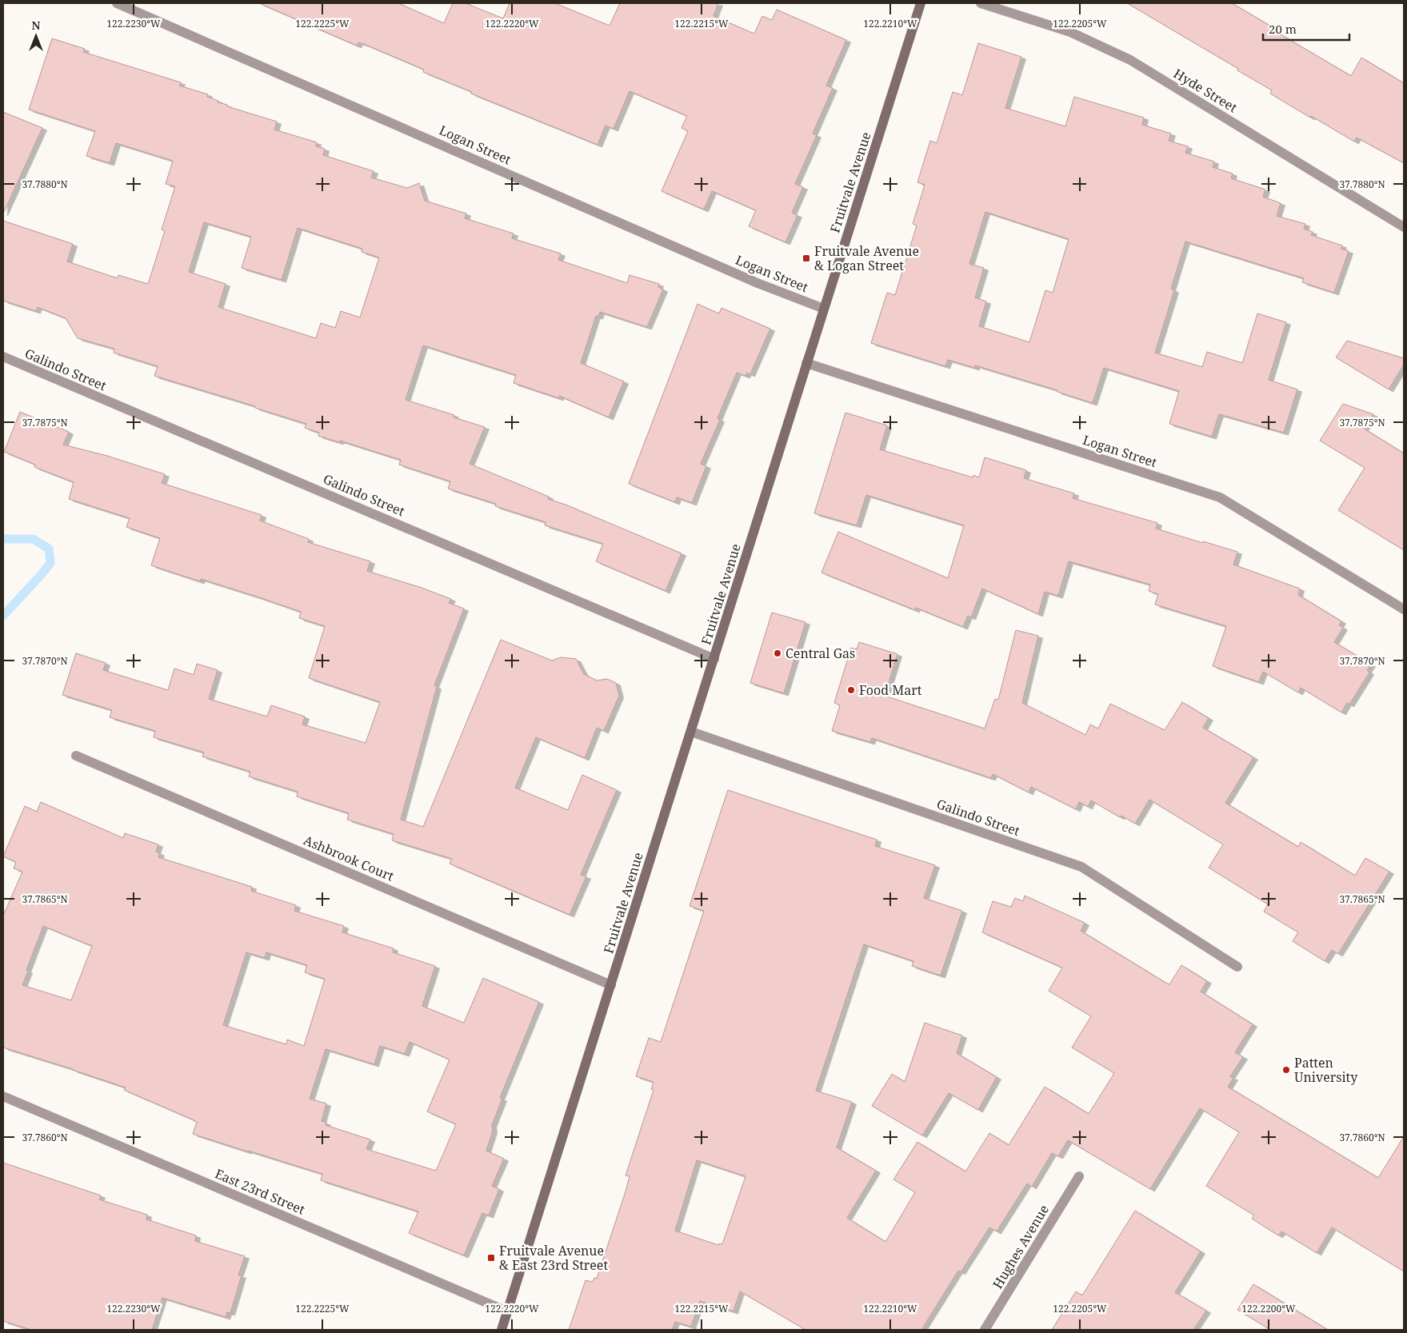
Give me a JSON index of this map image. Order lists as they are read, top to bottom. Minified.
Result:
{"streets":{"main road":["Fruitvale Avenue"],"street":["Hyde Street","Logan Street","Galindo Street","Ashbrook Court","East 23rd Street","Hughes Avenue"]},"crossings":[["Logan Street","Fruitvale Avenue"],["Fruitvale Avenue","Galindo Street"],["Fruitvale Avenue","Ashbrook Court"],["Fruitvale Avenue","East 23rd Street"]],"places":{"transit":["Fruitvale Avenue & Logan Street","Fruitvale Avenue & East 23rd Street"],"other":["Central Gas","Food Mart","Patten University"]},"scale_bar":"20 m","north":"top","coordinates":["122.2230°W","122.2225°W","122.2220°W","122.2215°W","122.2210°W","122.2205°W","37.7880°N","37.7875°N","37.7870°N","37.7865°N","37.7860°N","122.2200°W"]}
